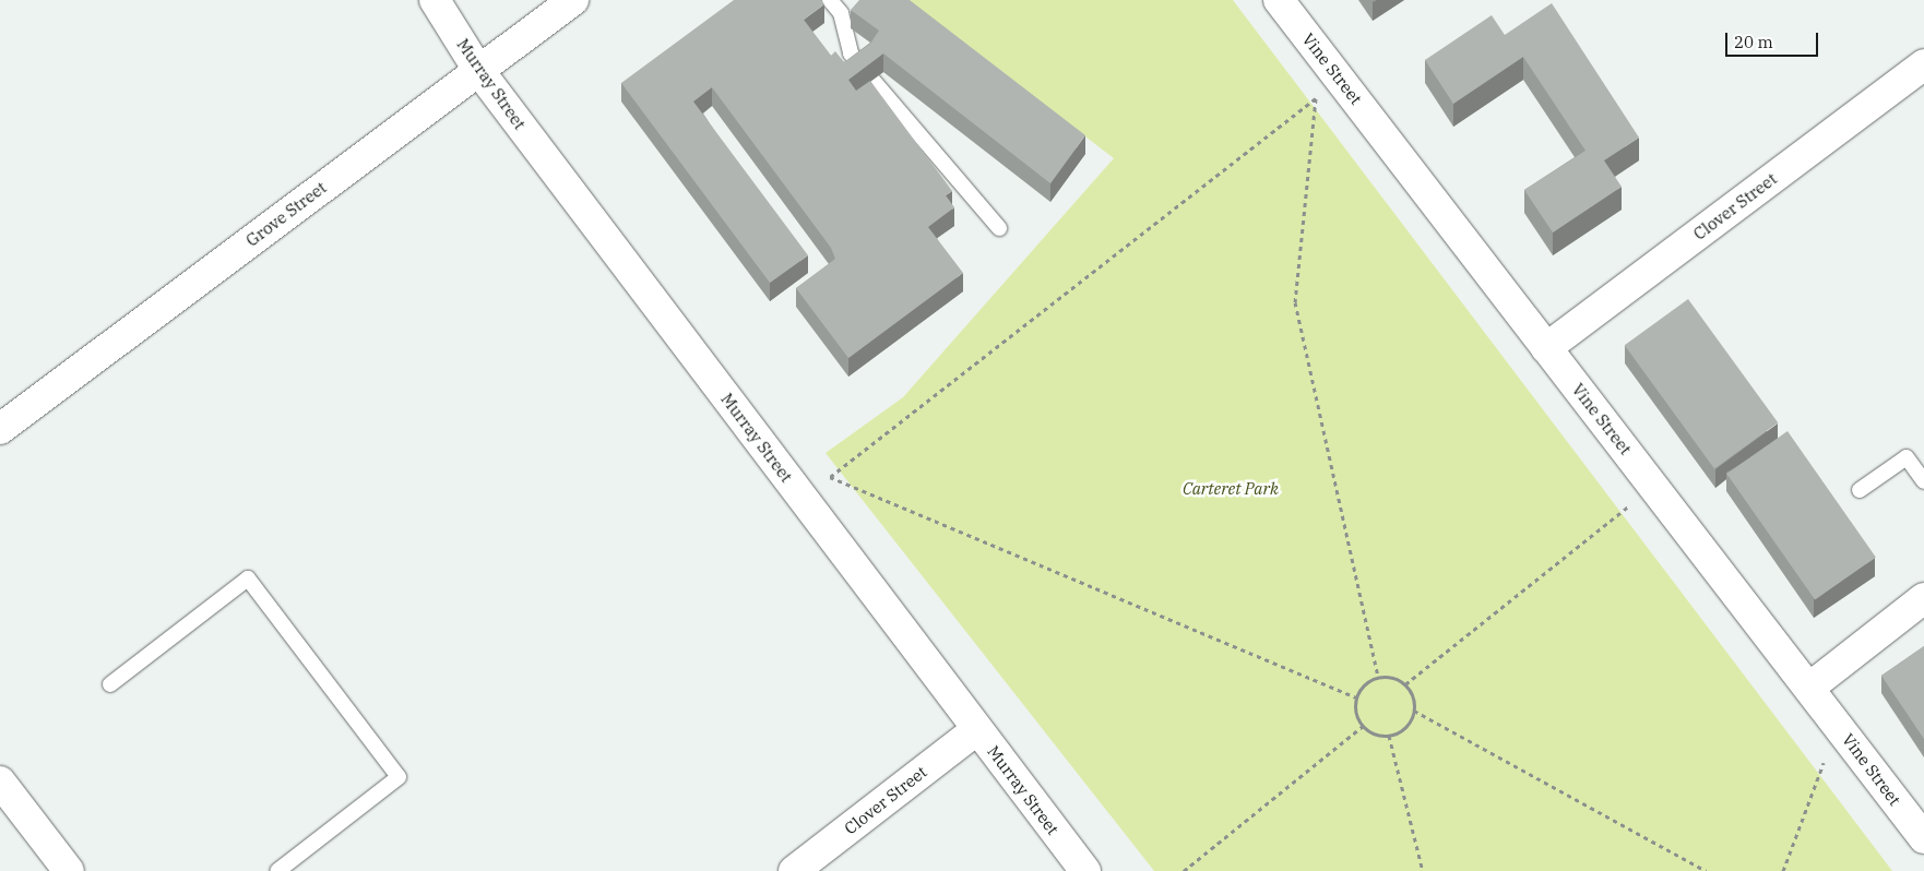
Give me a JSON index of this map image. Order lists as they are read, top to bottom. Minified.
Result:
{"streets":{"street":["Vine Street","Murray Street","Clover Street","Grove Street"]},"crossings":[["Vine Street","Clover Street"],["Murray Street","Clover Street"],["Murray Street","Grove Street"]],"parks":["Carteret Park"],"scale_bar":"20 m"}
